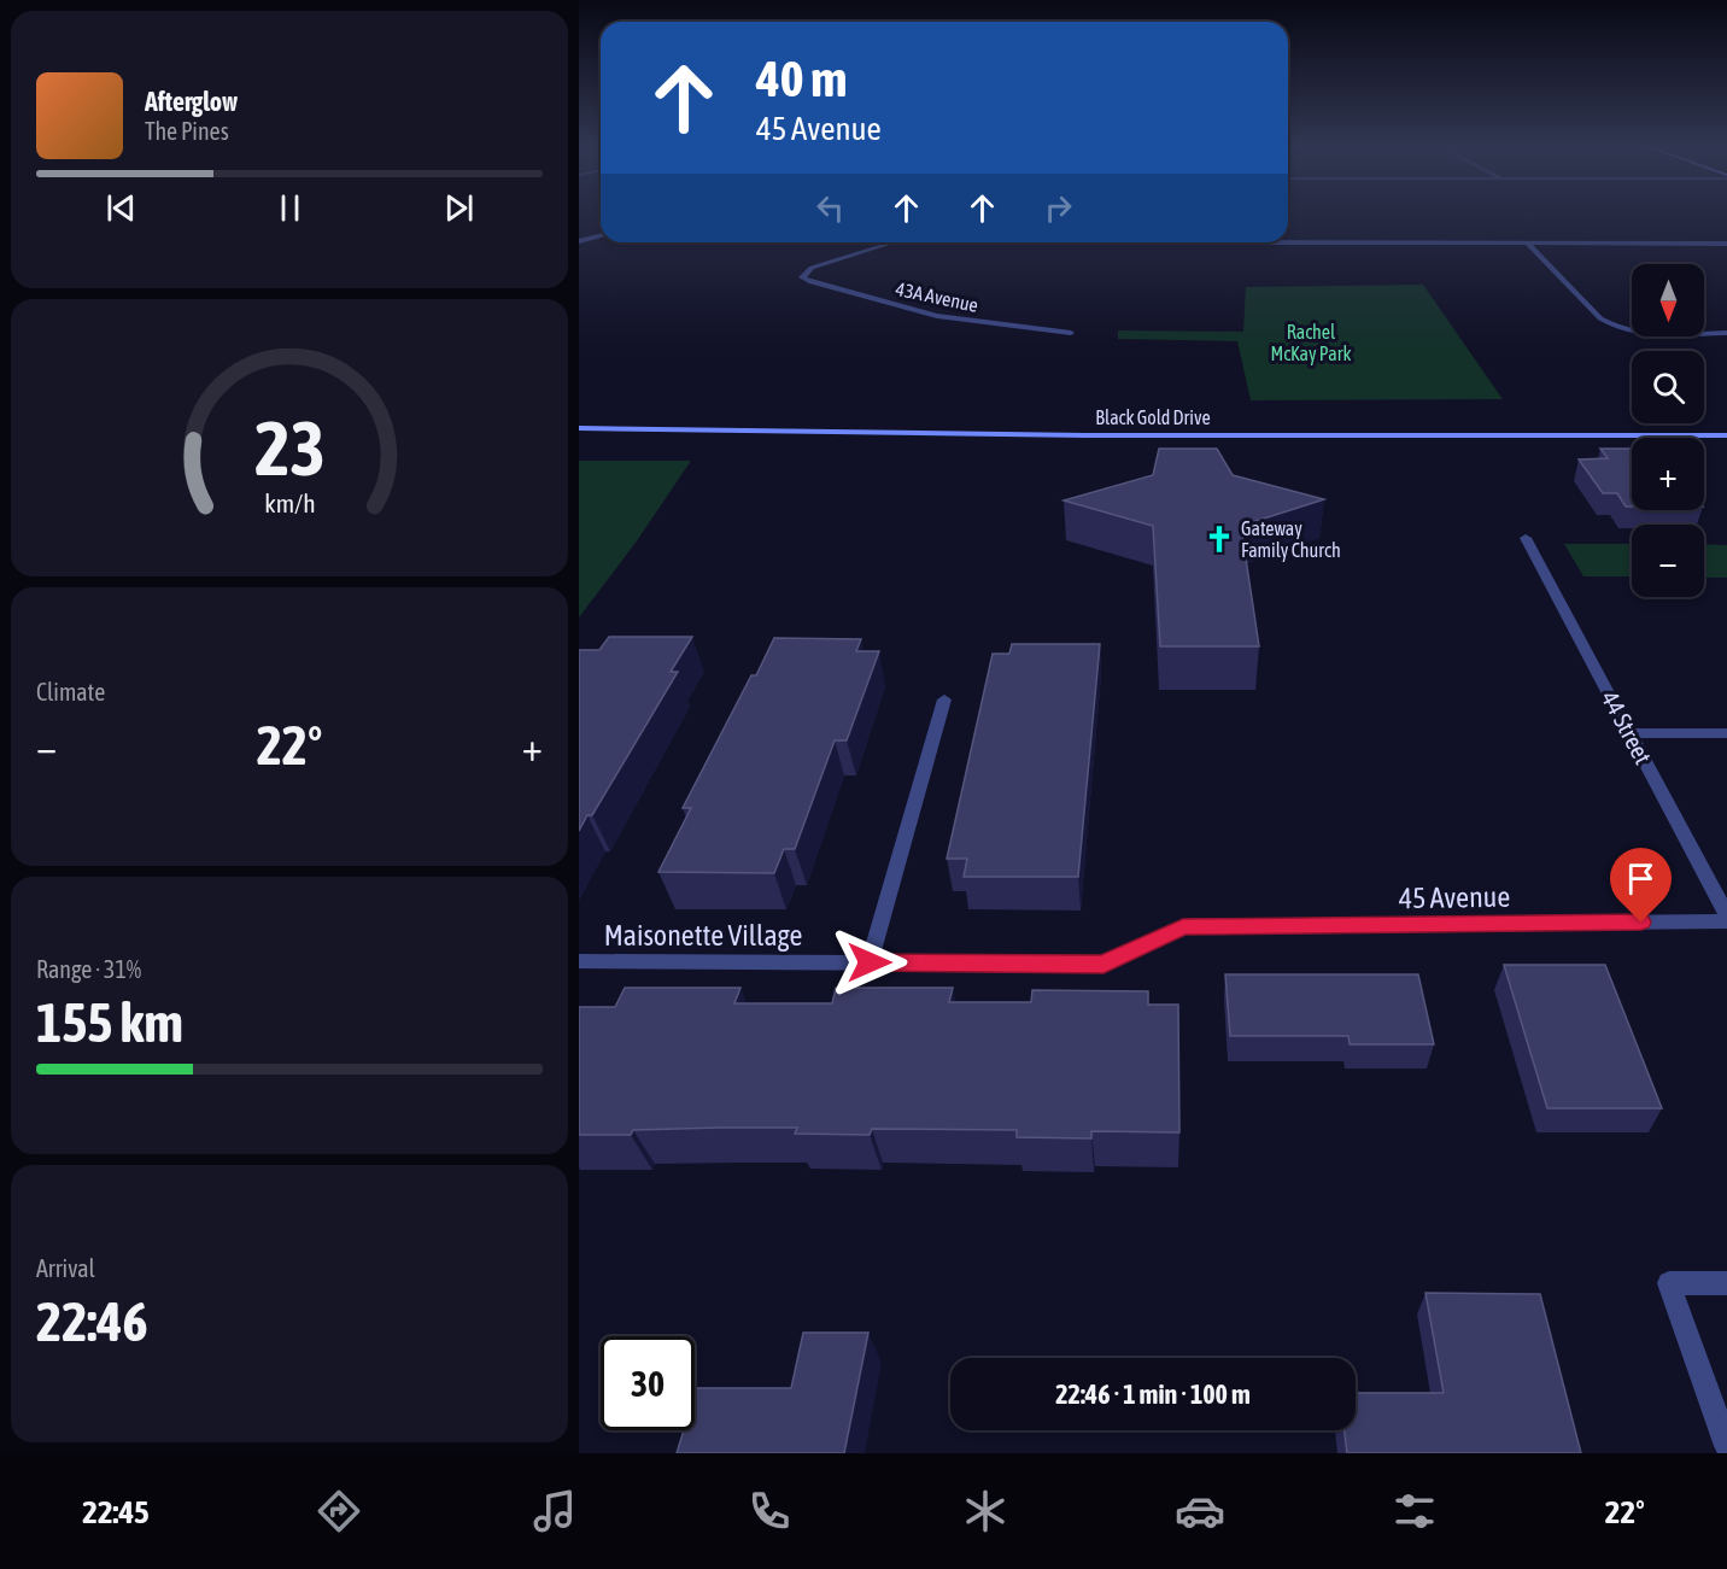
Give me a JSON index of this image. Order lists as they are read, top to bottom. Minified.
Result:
{"streets":{"main road":["Black Gold Drive"],"street":["43A Avenue","44 Street","45 Avenue","Maisonette Village"]},"crossings":[["45 Avenue","Maisonette Village"]],"parks":["Rachel McKay Park"],"places":{"church":["Gateway Family Church"]},"north":"bottom","page":{"turn":["40 m","45 Avenue"],"song":["Afterglow","The Pines"],"map_buttons":["+","−"],"tile":["Climate",["Range · 31%","155 km"],["Arrival","22:46"]],"heat":["−","22°","+"],"limit":"30","trip":"22:46 · 1 min · 100 m","tabs":["22:45","22°"],"gauge":["23","km/h"]}}
